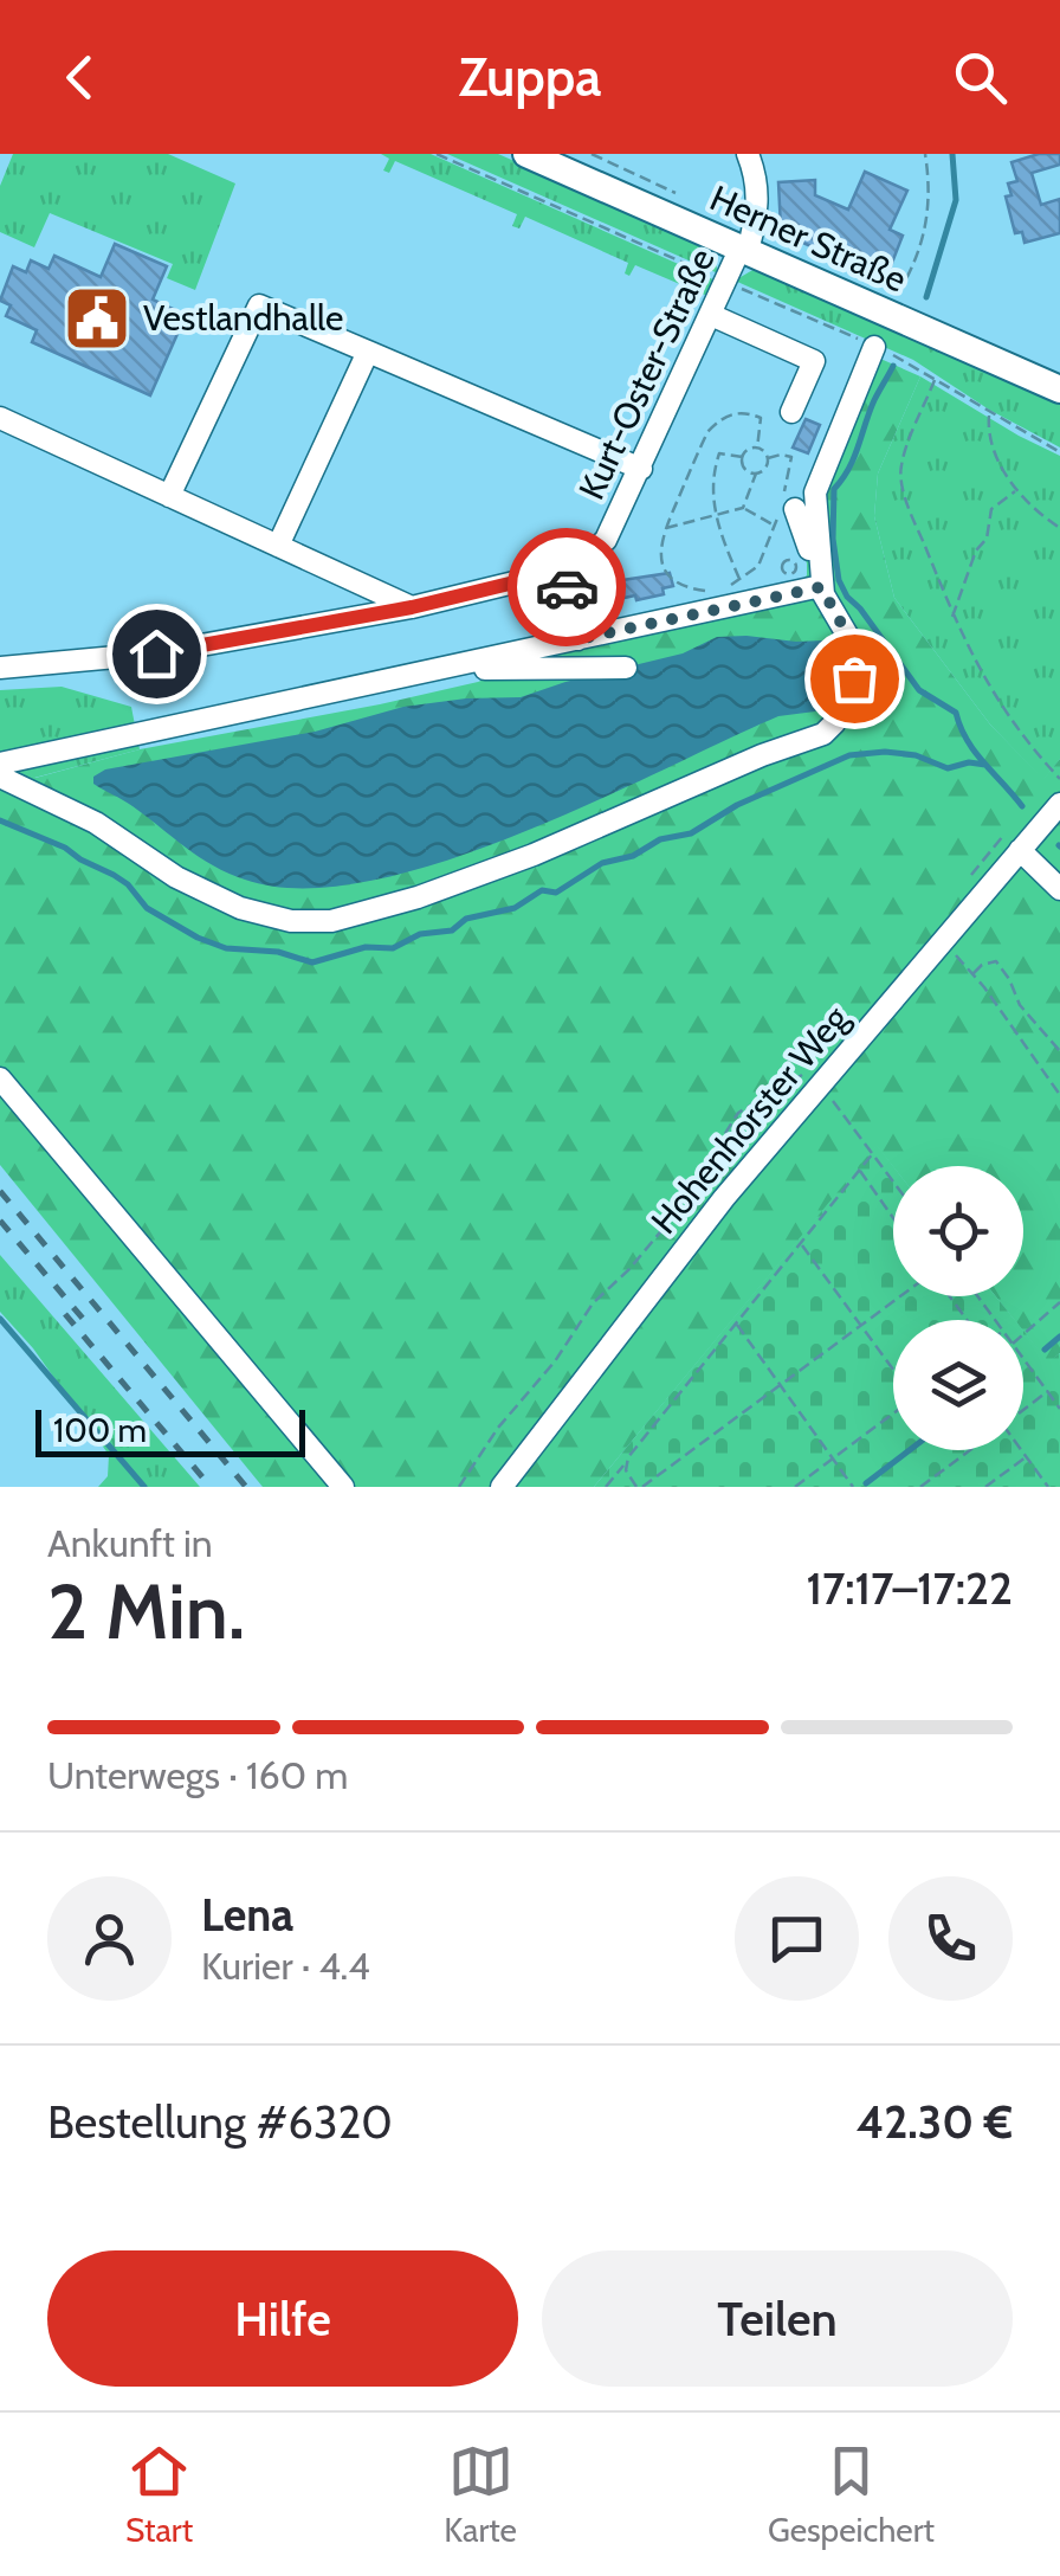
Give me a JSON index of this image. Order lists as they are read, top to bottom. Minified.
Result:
{"streets":{"main road":["Herner Straße"],"street":["Kurt-Oster-Straße","Hohenhorster Weg"]},"crossings":[["Herner Straße","Kurt-Oster-Straße"]],"places":{"public building":["Vestlandhalle"]},"scale_bar":"100 m","page":{"header":"Zuppa","scale":"100 m","heading":["2 Min.","Ankunft in","17:17–17:22"],"panel":["Lena","Kurier · 4.4","Bestellung #6320","42.30 €"],"bar":"Unterwegs · 160 m","buttons":["Hilfe","Teilen"],"tabs":["Start","Karte","Gespeichert"]}}
